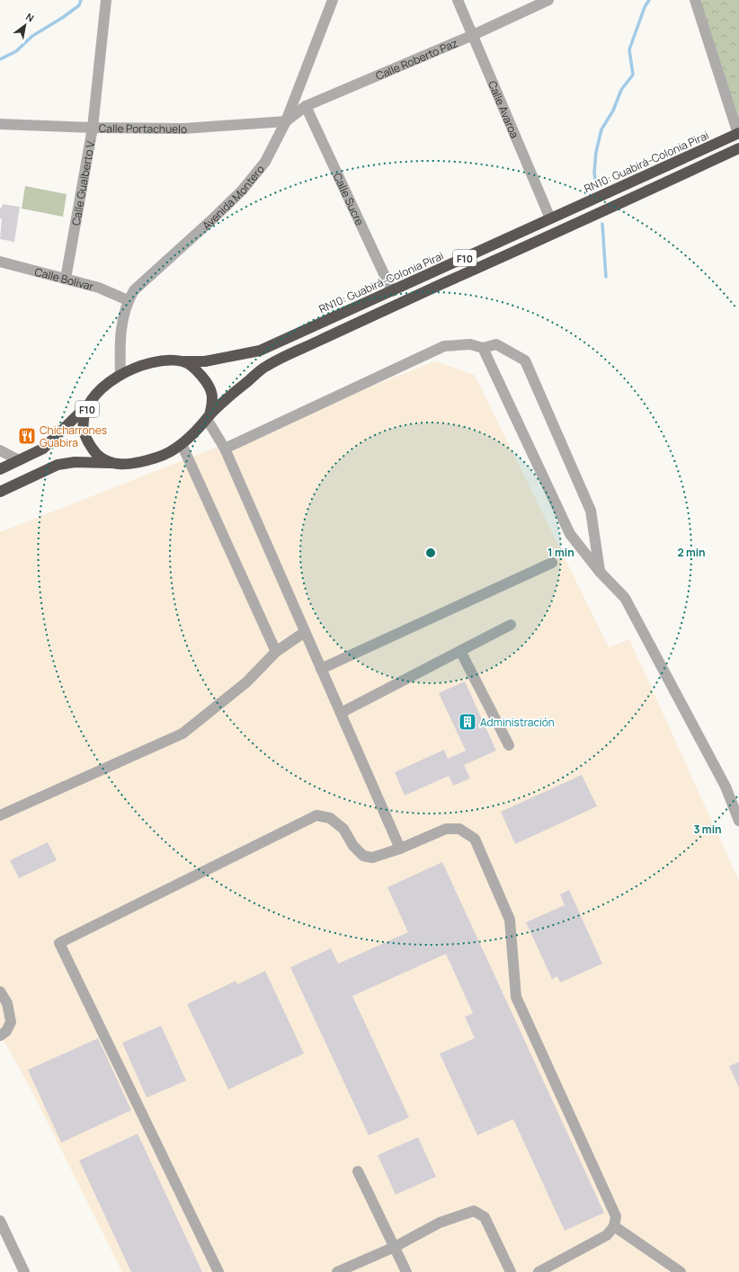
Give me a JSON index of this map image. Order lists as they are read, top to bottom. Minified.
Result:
{"streets":{"highway":["RN10: Guabirá-Colonia Pirai","F10"],"street":["Calle Roberto Paz","Calle Avaroa","Calle Portachuelo","Calle Gualberto V.","Avenida Montero","Calle Sucre","Calle Bolivar"]},"crossings":[["Calle Roberto Paz","Calle Avaroa"],["Calle Roberto Paz","Calle Portachuelo"],["Calle Roberto Paz","Avenida Montero"],["Calle Roberto Paz","Calle Sucre"],["Calle Avaroa","RN10: Guabirá-Colonia Pirai"],["Calle Portachuelo","Calle Gualberto V."],["Calle Portachuelo","Avenida Montero"],["RN10: Guabirá-Colonia Pirai","Avenida Montero"],["RN10: Guabirá-Colonia Pirai","Calle Sucre"],["RN10: Guabirá-Colonia Pirai","F10"],["Calle Gualberto V.","Calle Bolivar"],["Avenida Montero","F10"],["Avenida Montero","Calle Bolivar"]],"places":{"restaurant":["Chicharrones Guabira"],"building":["Administración"]},"north":"top right","rings":["1 min","2 min","3 min"]}
